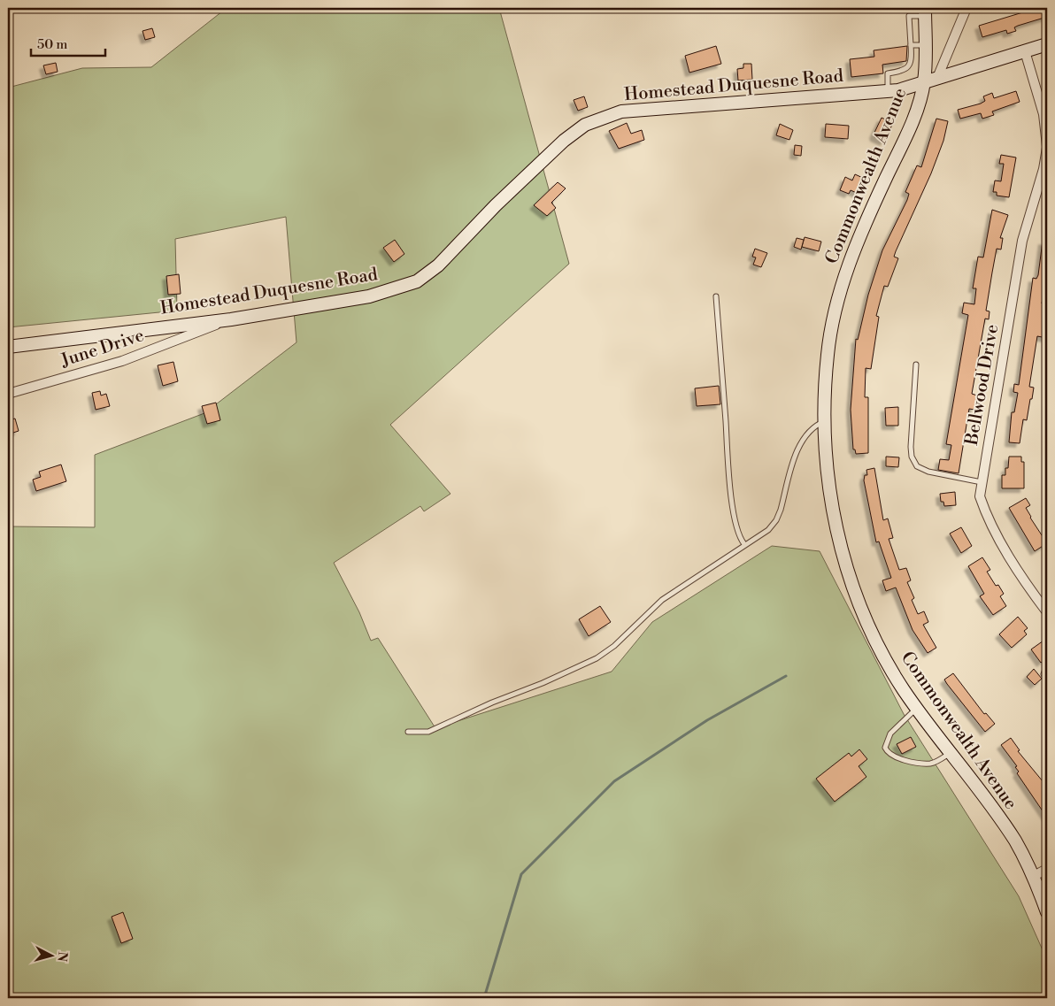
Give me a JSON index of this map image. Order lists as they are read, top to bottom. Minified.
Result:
{"streets":{"street":["Homestead Duquesne Road","Commonwealth Avenue","June Drive","Bellwood Drive"]},"crossings":[["Homestead Duquesne Road","Commonwealth Avenue"],["Homestead Duquesne Road","June Drive"],["Homestead Duquesne Road","Bellwood Drive"]],"scale_bar":"50 m","north":"right"}
